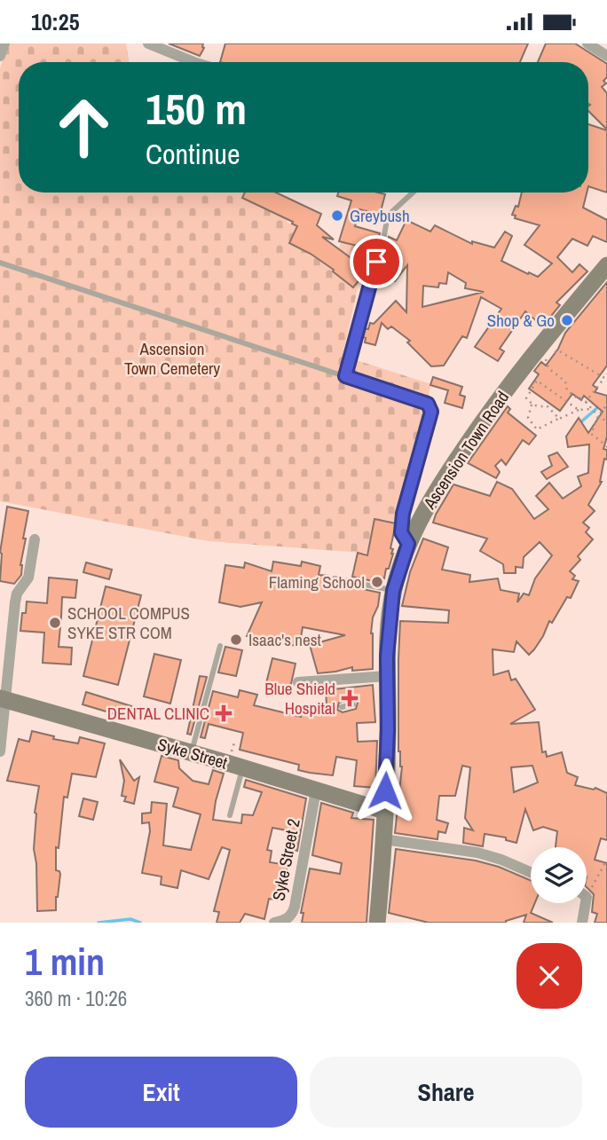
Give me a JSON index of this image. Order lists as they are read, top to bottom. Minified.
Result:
{"streets":{"main road":["Ascension Town Road","Syke Street"],"street":["Syke Street 2"]},"crossings":[["Ascension Town Road","Syke Street"],["Syke Street","Syke Street 2"]],"parks":["Ascension Town Cemetery"],"places":{"other":["Greybush","Shop & Go","Flaming School","SCHOOL COMPUS SYKE STR COM","Isaac's nest"],"health":["Blue Shield Hospital","DENTAL CLINIC"]},"page":{"status":"10:25","turn":["150 m","Continue"],"heading":["1 min","360 m · 10:26"],"buttons":["Exit","Share"]}}
